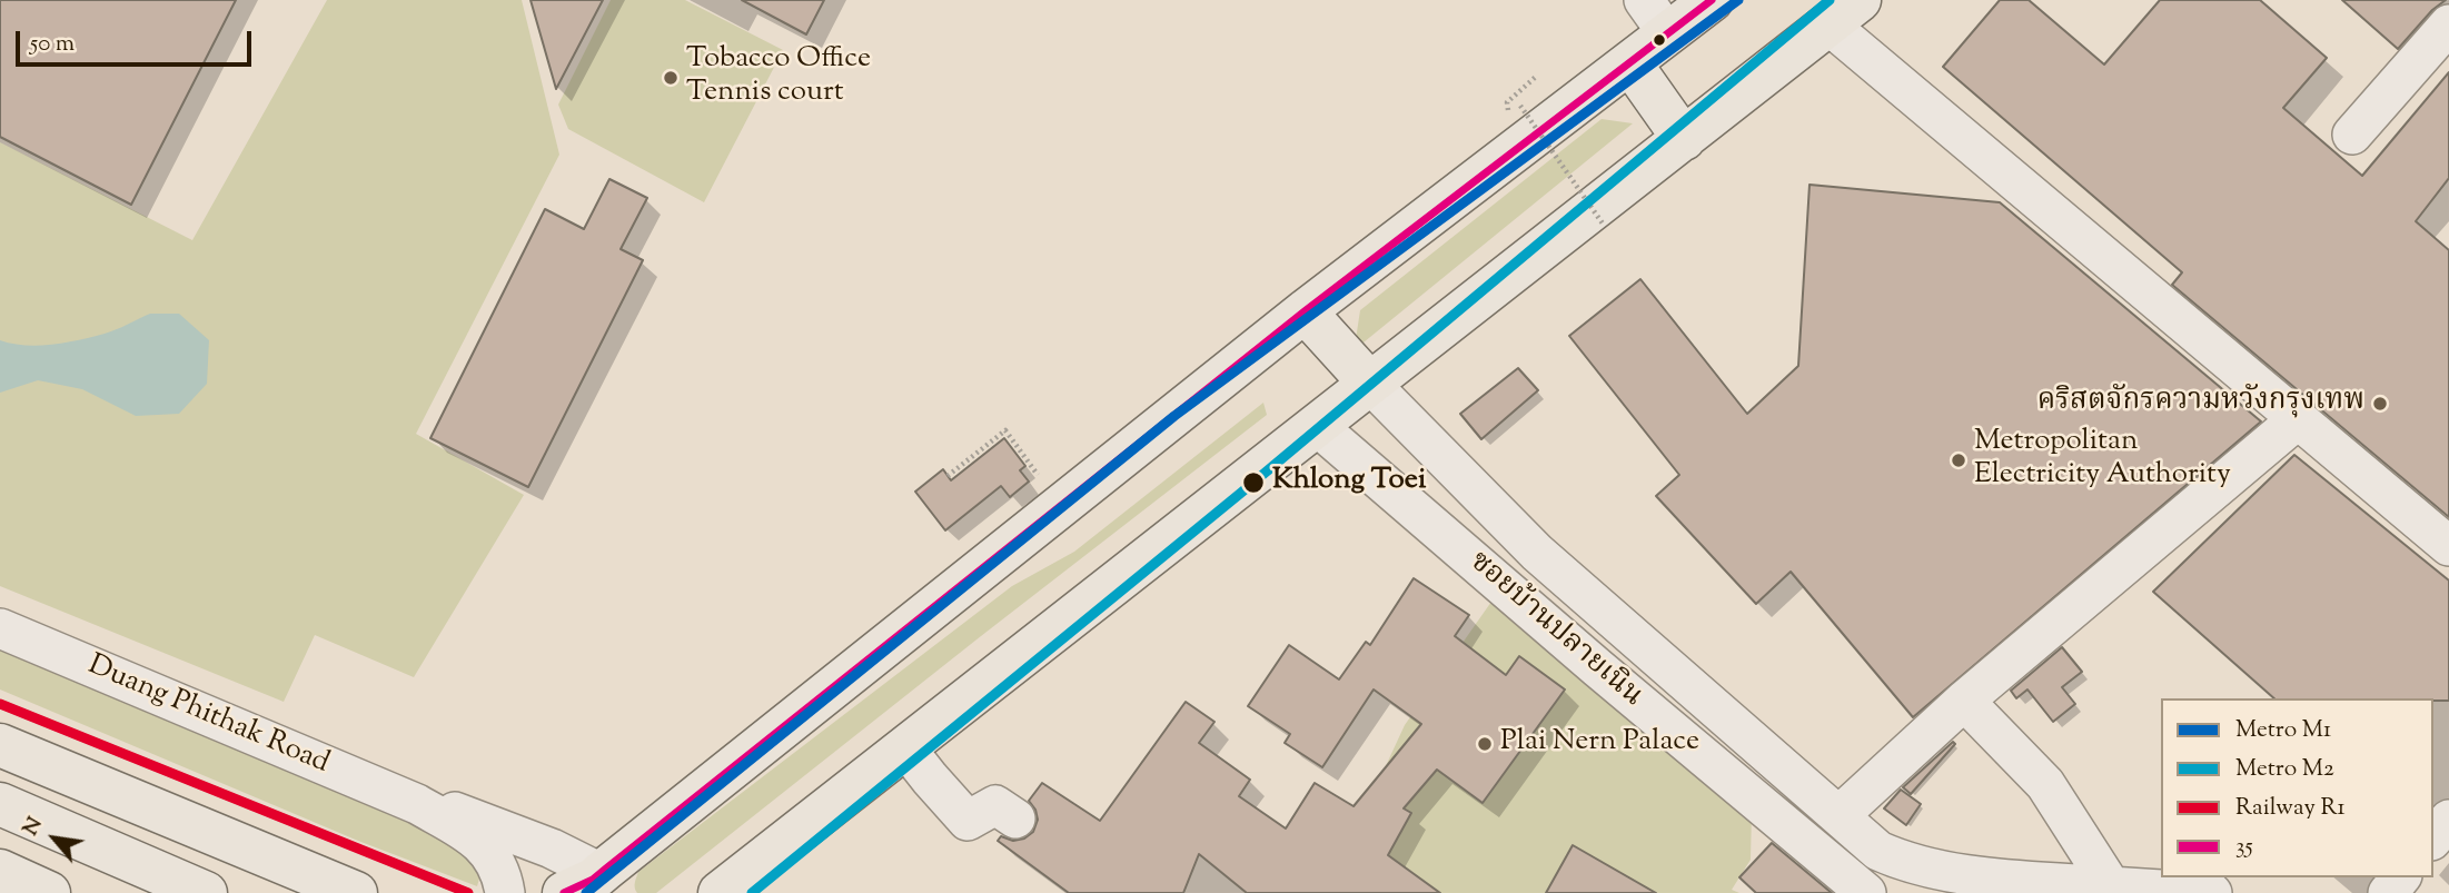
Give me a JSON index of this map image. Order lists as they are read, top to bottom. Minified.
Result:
{"streets":{"street":["ซอยบ้านปลายเนิน","Duang Phithak Road"]},"places":["Tobacco Office Tennis court","คริสตจักรความหวังกรุงเทพ","Metropolitan Electricity Authority","Khlong Toei","Plai Nern Palace"],"lines":["metro line M1","metro line M2","transit line 35","rail line R1"],"legend":["Metro M1","Metro M2","Railway R1","35"],"scale_bar":"50 m","north":"top left"}
